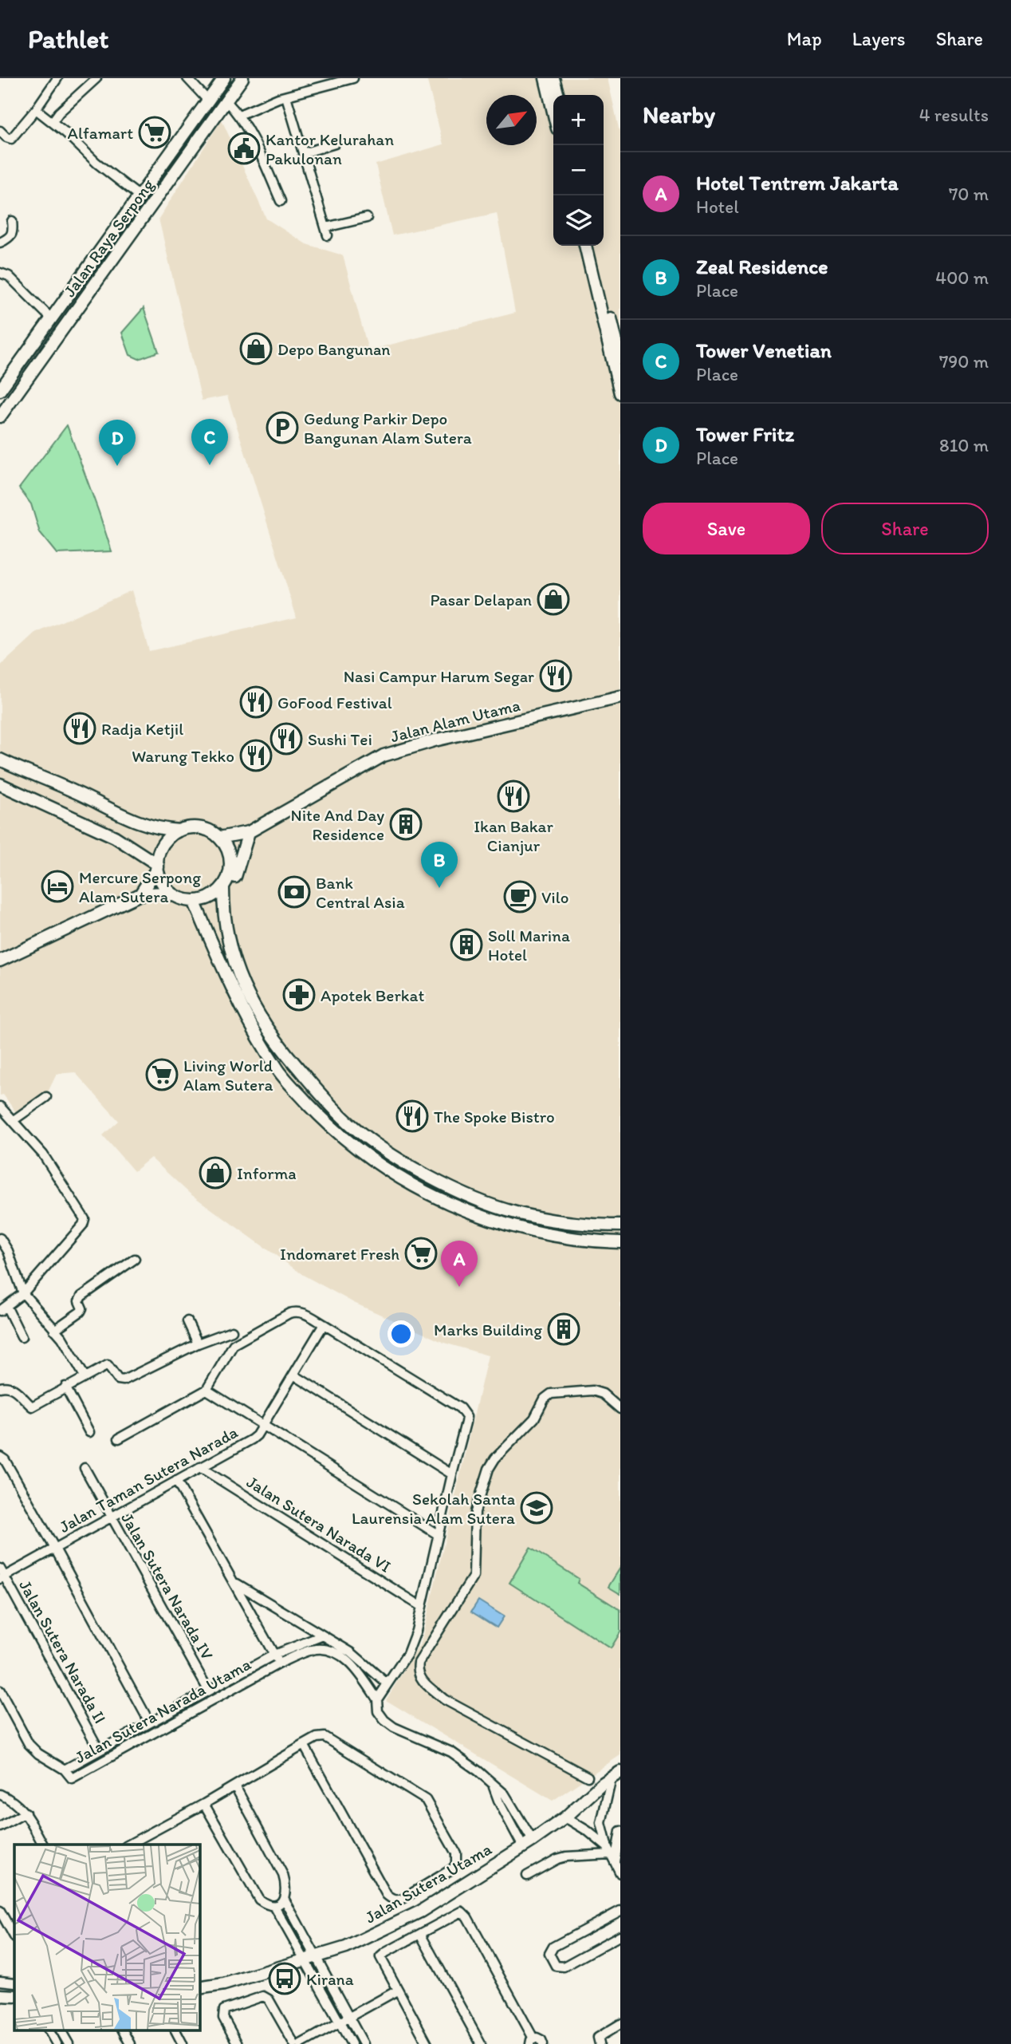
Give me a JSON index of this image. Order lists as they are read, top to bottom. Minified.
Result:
{"streets":{"main road":["Jalan Raya Serpong","Jalan Alam Utama","Jalan Sutera Utama"],"street":["Jalan Taman Sutera Narada","Jalan Sutera Narada VI","Jalan Sutera Narada IV","Jalan Sutera Narada II","Jalan Sutera Narada Utama"]},"crossings":[["Jalan Taman Sutera Narada","Jalan Sutera Narada VI"],["Jalan Taman Sutera Narada","Jalan Sutera Narada IV"],["Jalan Taman Sutera Narada","Jalan Sutera Narada II"],["Jalan Sutera Narada IV","Jalan Sutera Narada Utama"],["Jalan Sutera Narada II","Jalan Sutera Narada Utama"],["Jalan Sutera Narada Utama","Jalan Sutera Utama"]],"places":{"supermarket":["Alfamart","Living World Alam Sutera","Indomaret Fresh"],"public building":["Kantor Kelurahan Pakulonan"],"shop":["Depo Bangunan","Pasar Delapan","Informa"],"parking":["Gedung Parkir Depo Bangunan Alam Sutera"],"restaurant":["Nasi Campur Harum Segar","GoFood Festival","Radja Ketjil","Sushi Tei","Warung Tekko","Ikan Bakar Cianjur","The Spoke Bistro"],"building":["Nite And Day Residence","Soll Marina Hotel","Marks Building"],"hotel":["Mercure Serpong Alam Sutera"],"bank":["Bank Central Asia"],"cafe":["Vilo"],"pharmacy":["Apotek Berkat"],"school or university":["Sekolah Santa Laurensia Alam Sutera"],"bus stop":["Kirana"]},"north":"top right","page":{"header":"Pathlet","nav":["Map","Layers","Share"],"heading":["Nearby","4 results"],"map_buttons":["+","−"],"list":[{"mark":"A","name":"Hotel Tentrem Jakarta","note":"Hotel","value":"70 m"},{"mark":"B","name":"Zeal Residence","note":"Place","value":"400 m"},{"mark":"C","name":"Tower Venetian","note":"Place","value":"790 m"},{"mark":"D","name":"Tower Fritz","note":"Place","value":"810 m"}],"pins":["C","D","B","A"],"buttons":["Save","Share"]}}
